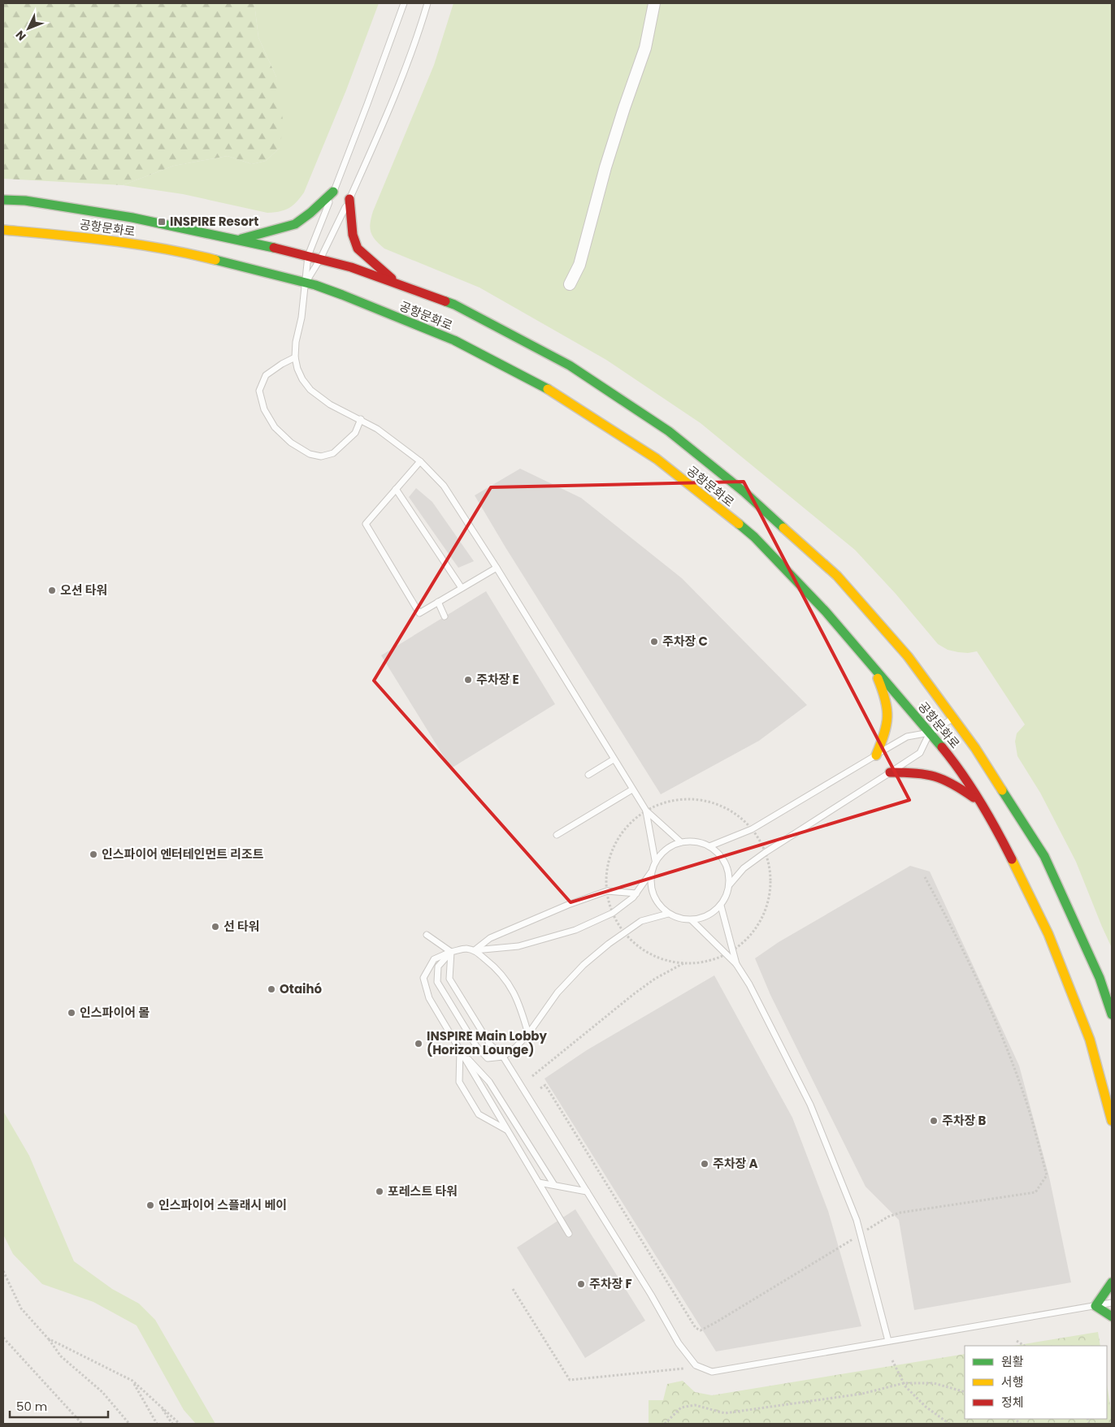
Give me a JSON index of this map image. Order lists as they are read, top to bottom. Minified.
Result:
{"streets":{"street":["공항문화로"]},"places":{"transit":["INSPIRE Resort"],"other":["오션 타워","주차장 C","주차장 E","인스파이어 엔터테인먼트 리조트","선 타워","Otaihó","인스파이어 몰","INSPIRE Main Lobby (Horizon Lounge)","주차장 B","주차장 A","포레스트 타워","인스파이어 스플래시 베이","주차장 F"]},"legend":["원활","서행","정체"],"scale_bar":"50 m","north":"bottom left"}
